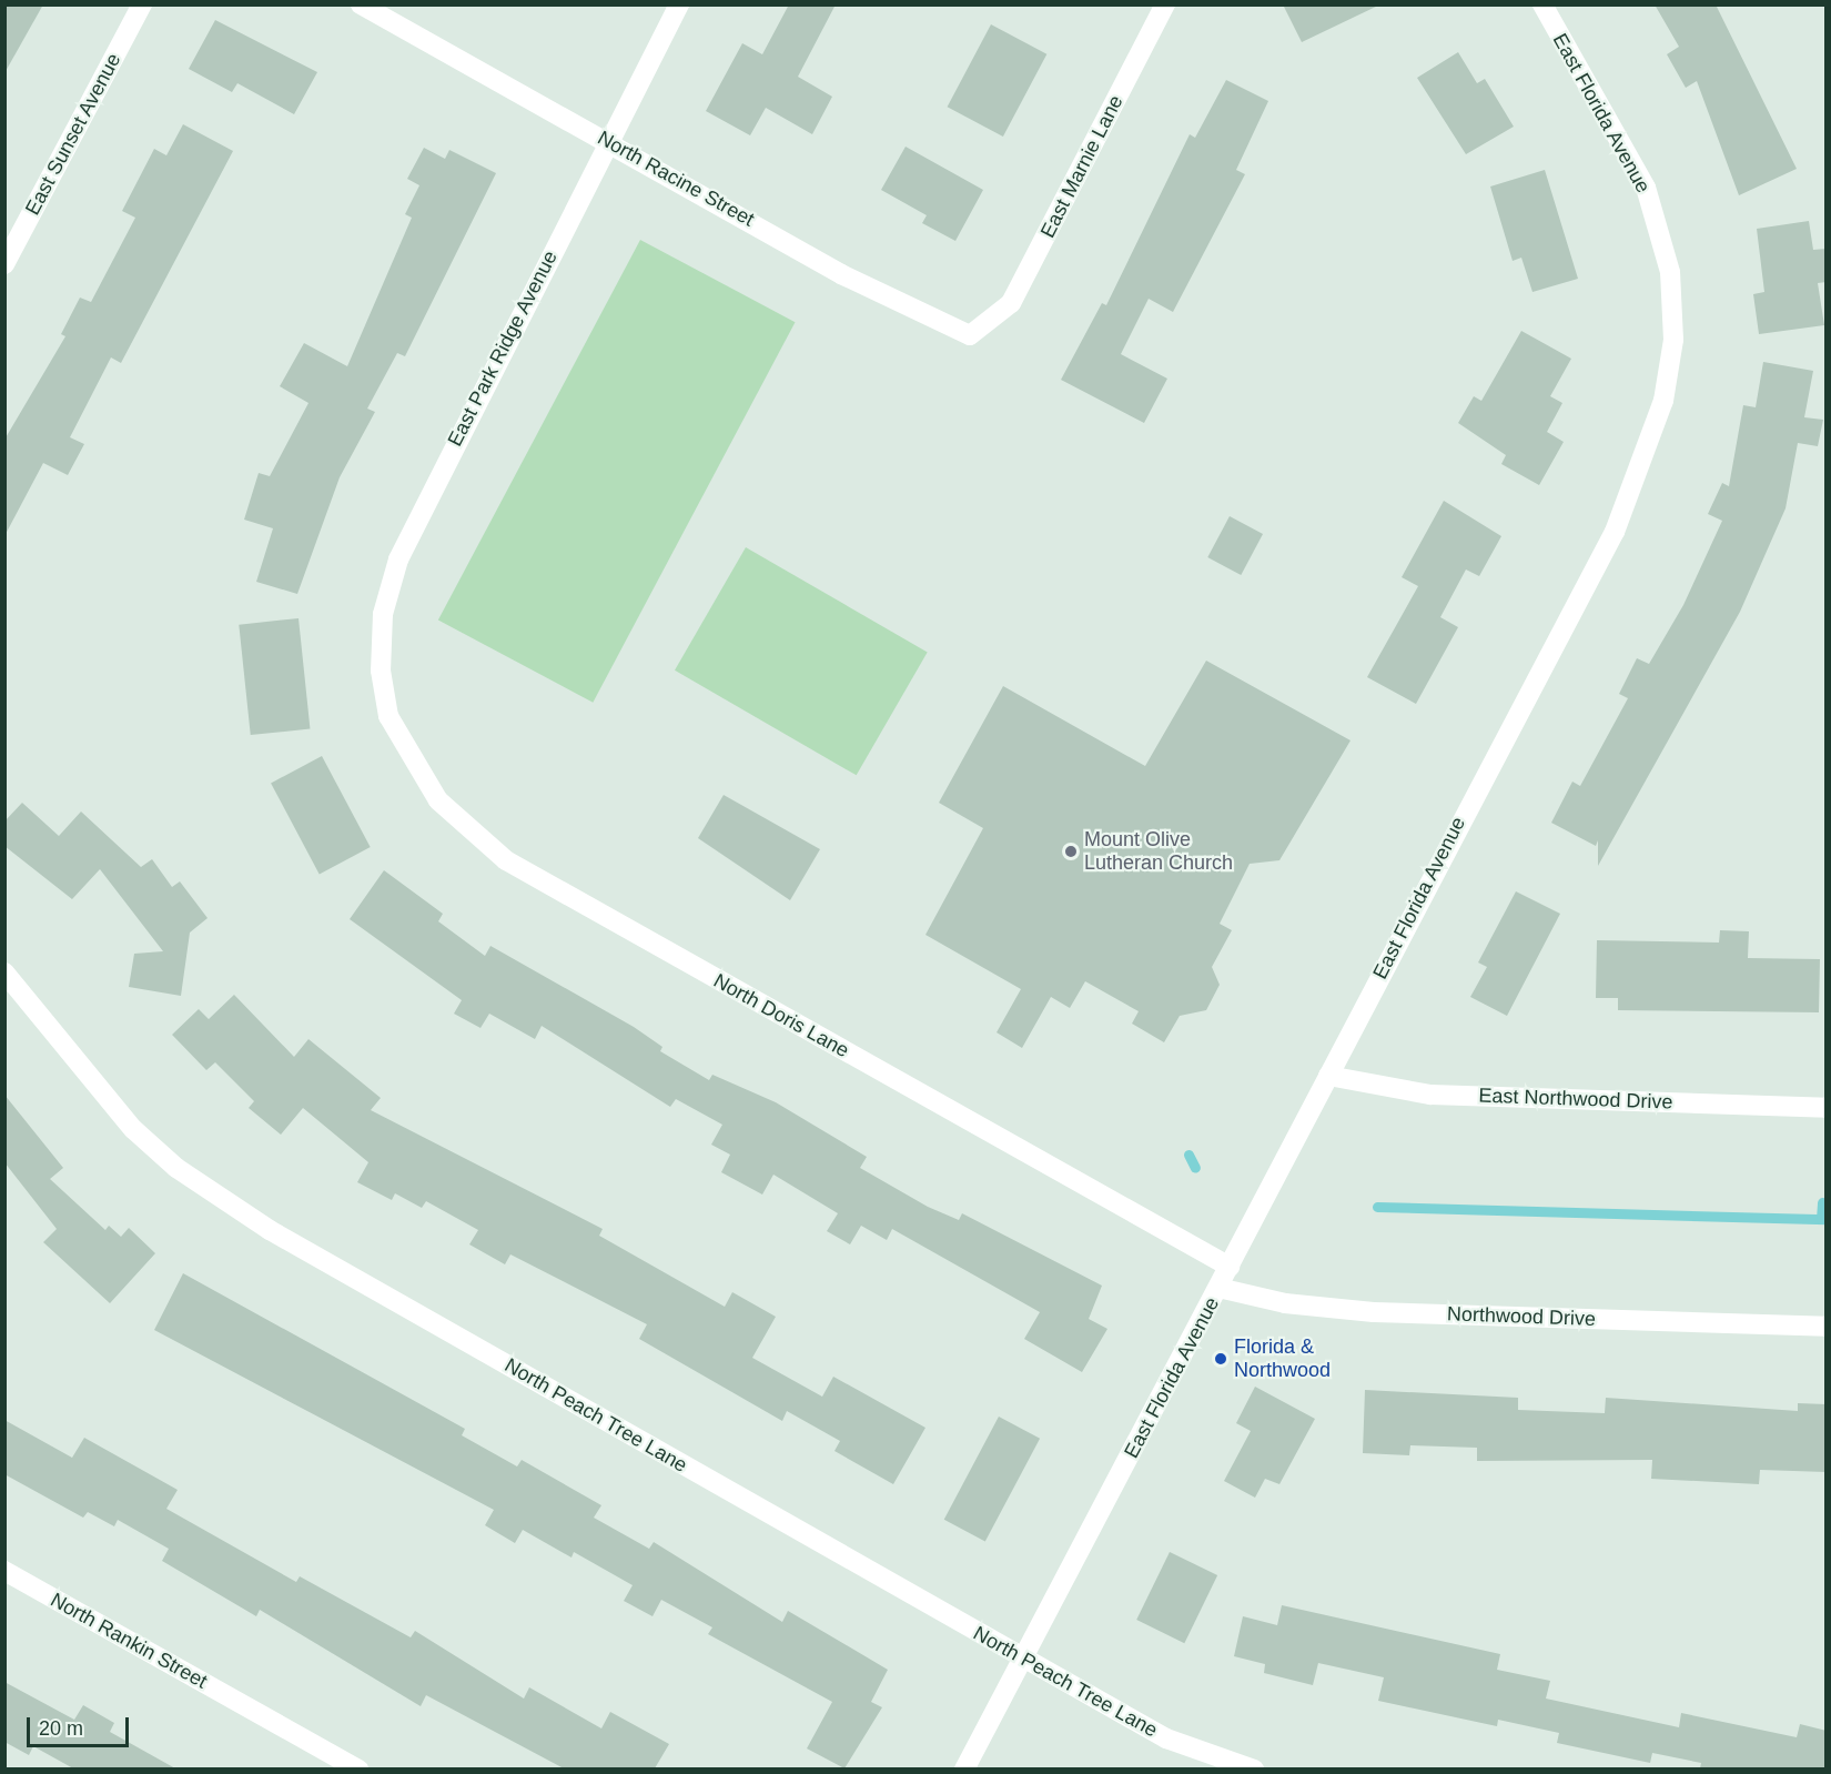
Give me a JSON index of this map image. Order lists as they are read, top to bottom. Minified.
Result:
{"streets":{"street":["East Florida Avenue","East Sunset Avenue","East Marnie Lane","North Racine Street","East Park Ridge Avenue","North Doris Lane","East Northwood Drive","Northwood Drive","North Peach Tree Lane","North Rankin Street"]},"crossings":[["East Florida Avenue","North Doris Lane"],["East Florida Avenue","East Northwood Drive"],["East Florida Avenue","Northwood Drive"],["East Florida Avenue","North Peach Tree Lane"],["East Marnie Lane","North Racine Street"],["North Racine Street","East Park Ridge Avenue"],["East Park Ridge Avenue","North Doris Lane"]],"places":["Mount Olive Lutheran Church","Florida & Northwood"],"scale_bar":"20 m"}
